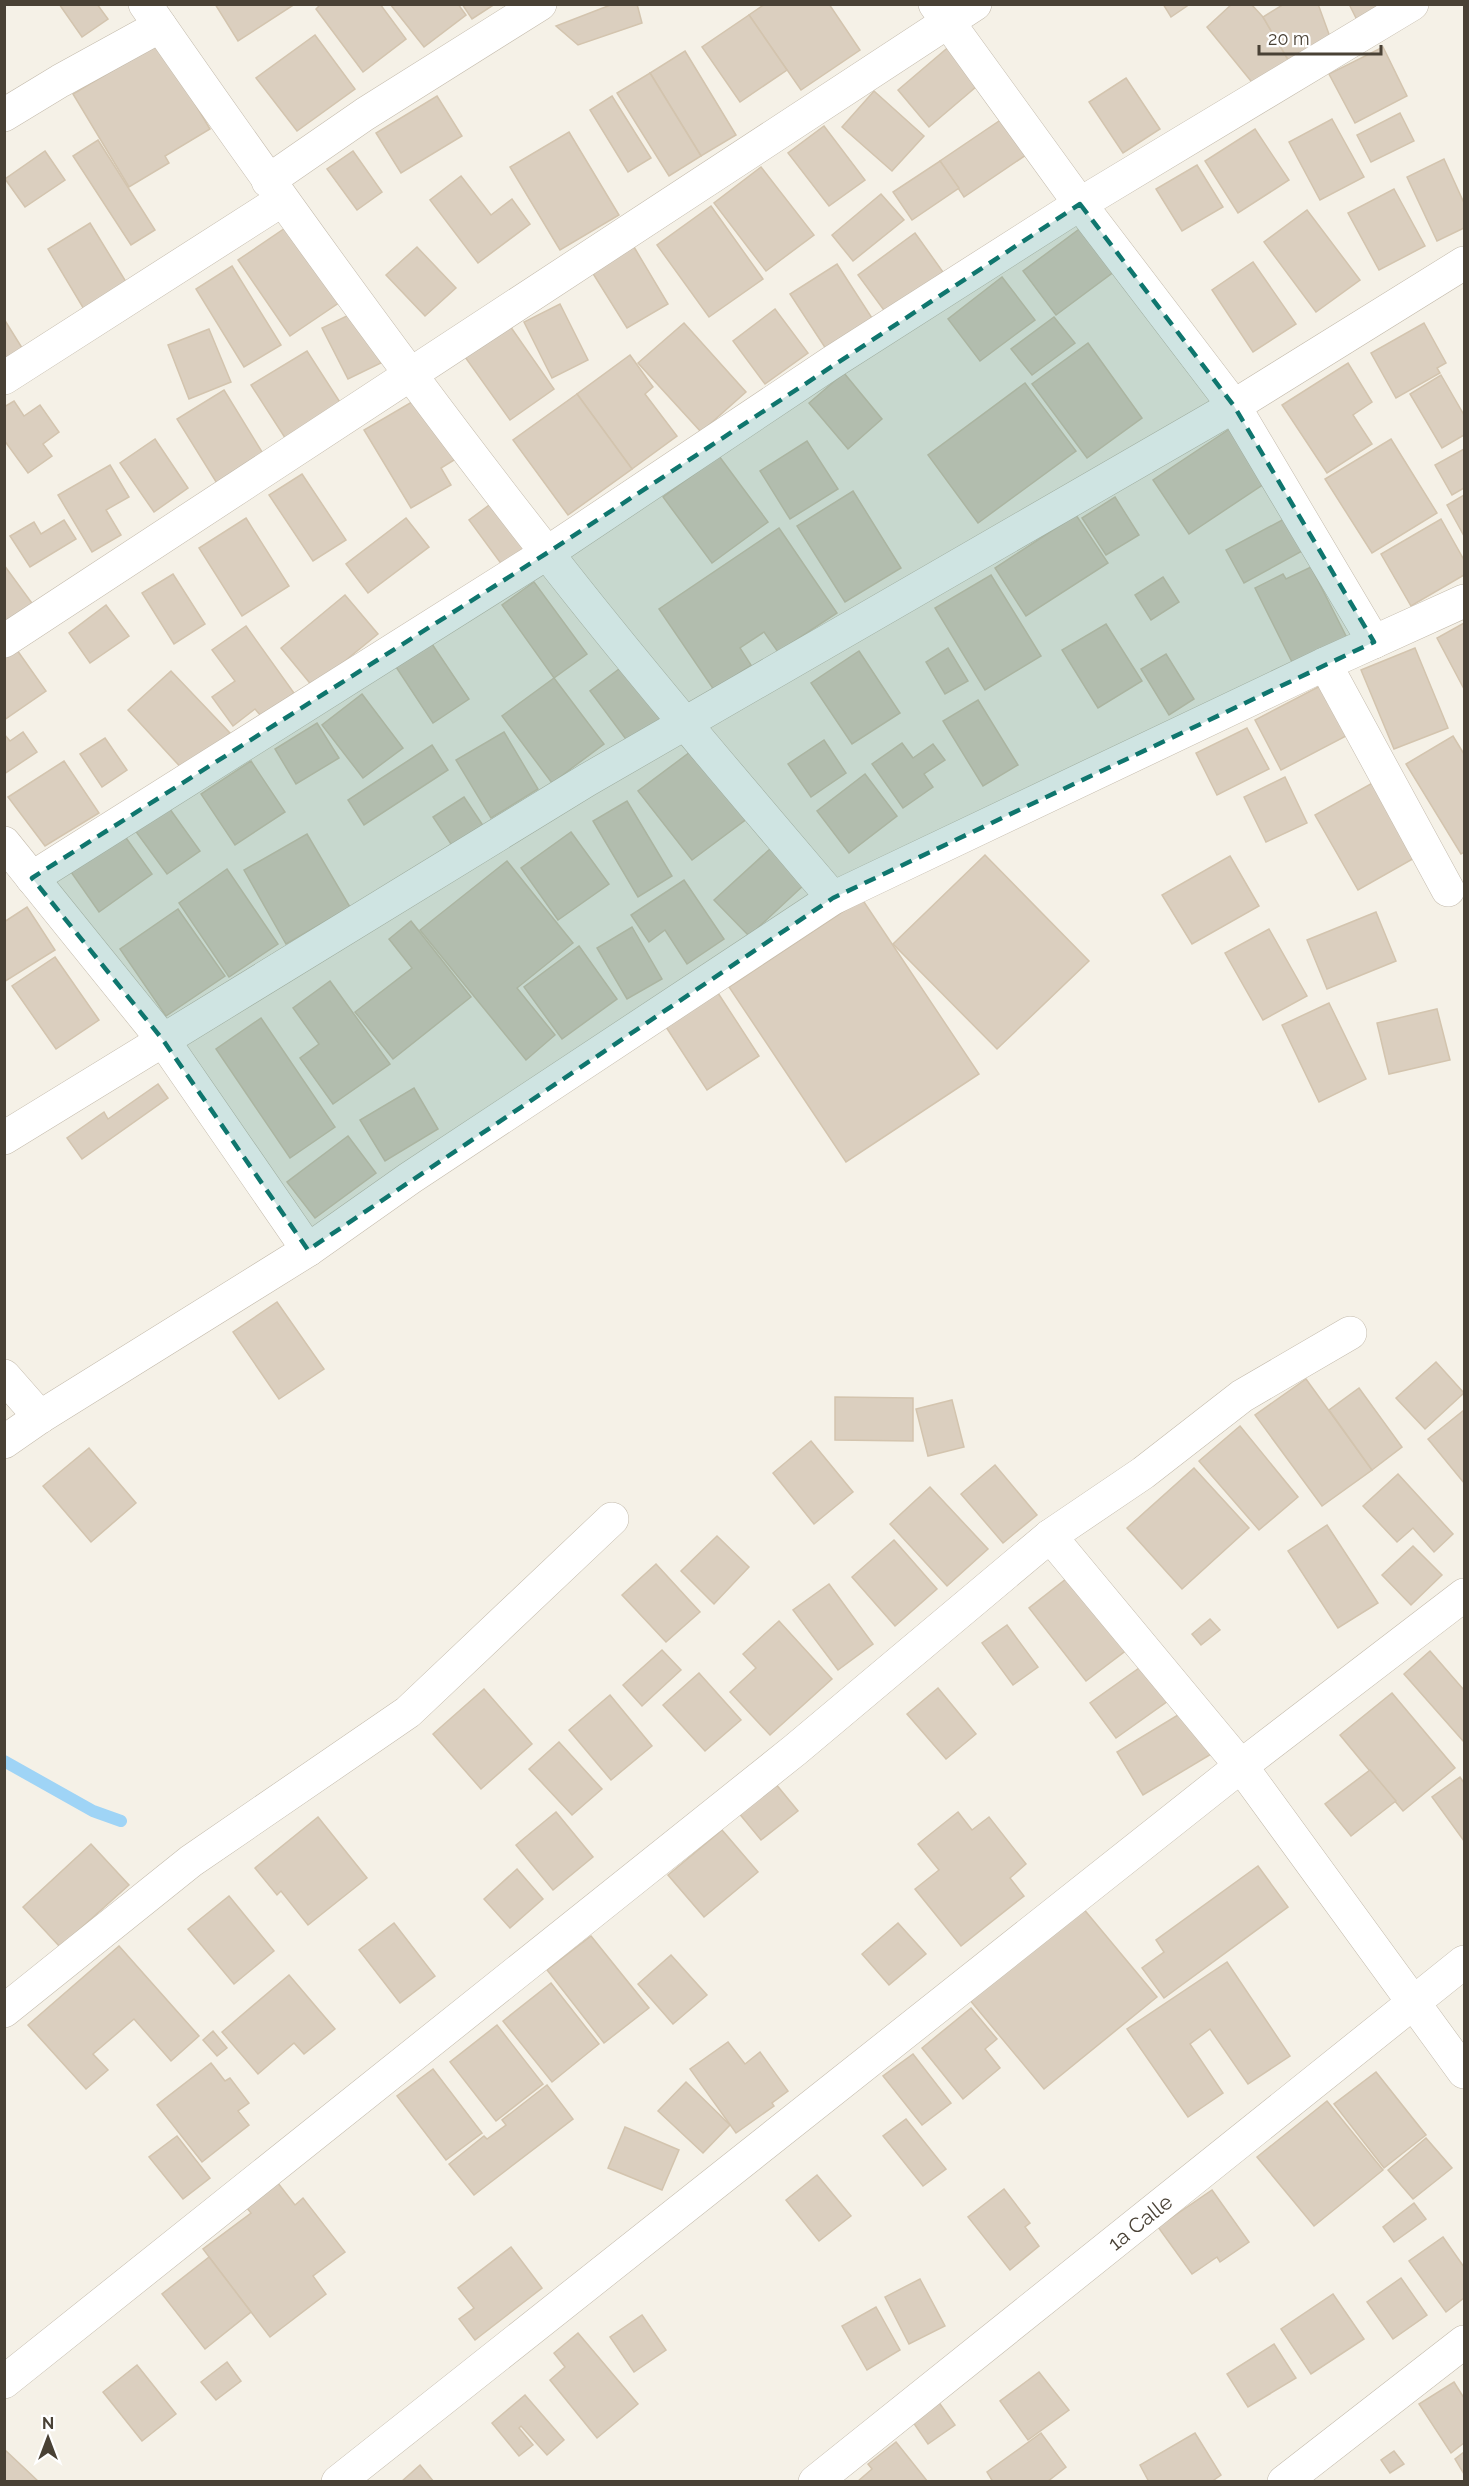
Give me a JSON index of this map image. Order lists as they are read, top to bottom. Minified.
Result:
{"streets":{"street":["1a Calle"]},"scale_bar":"20 m","north":"top"}
